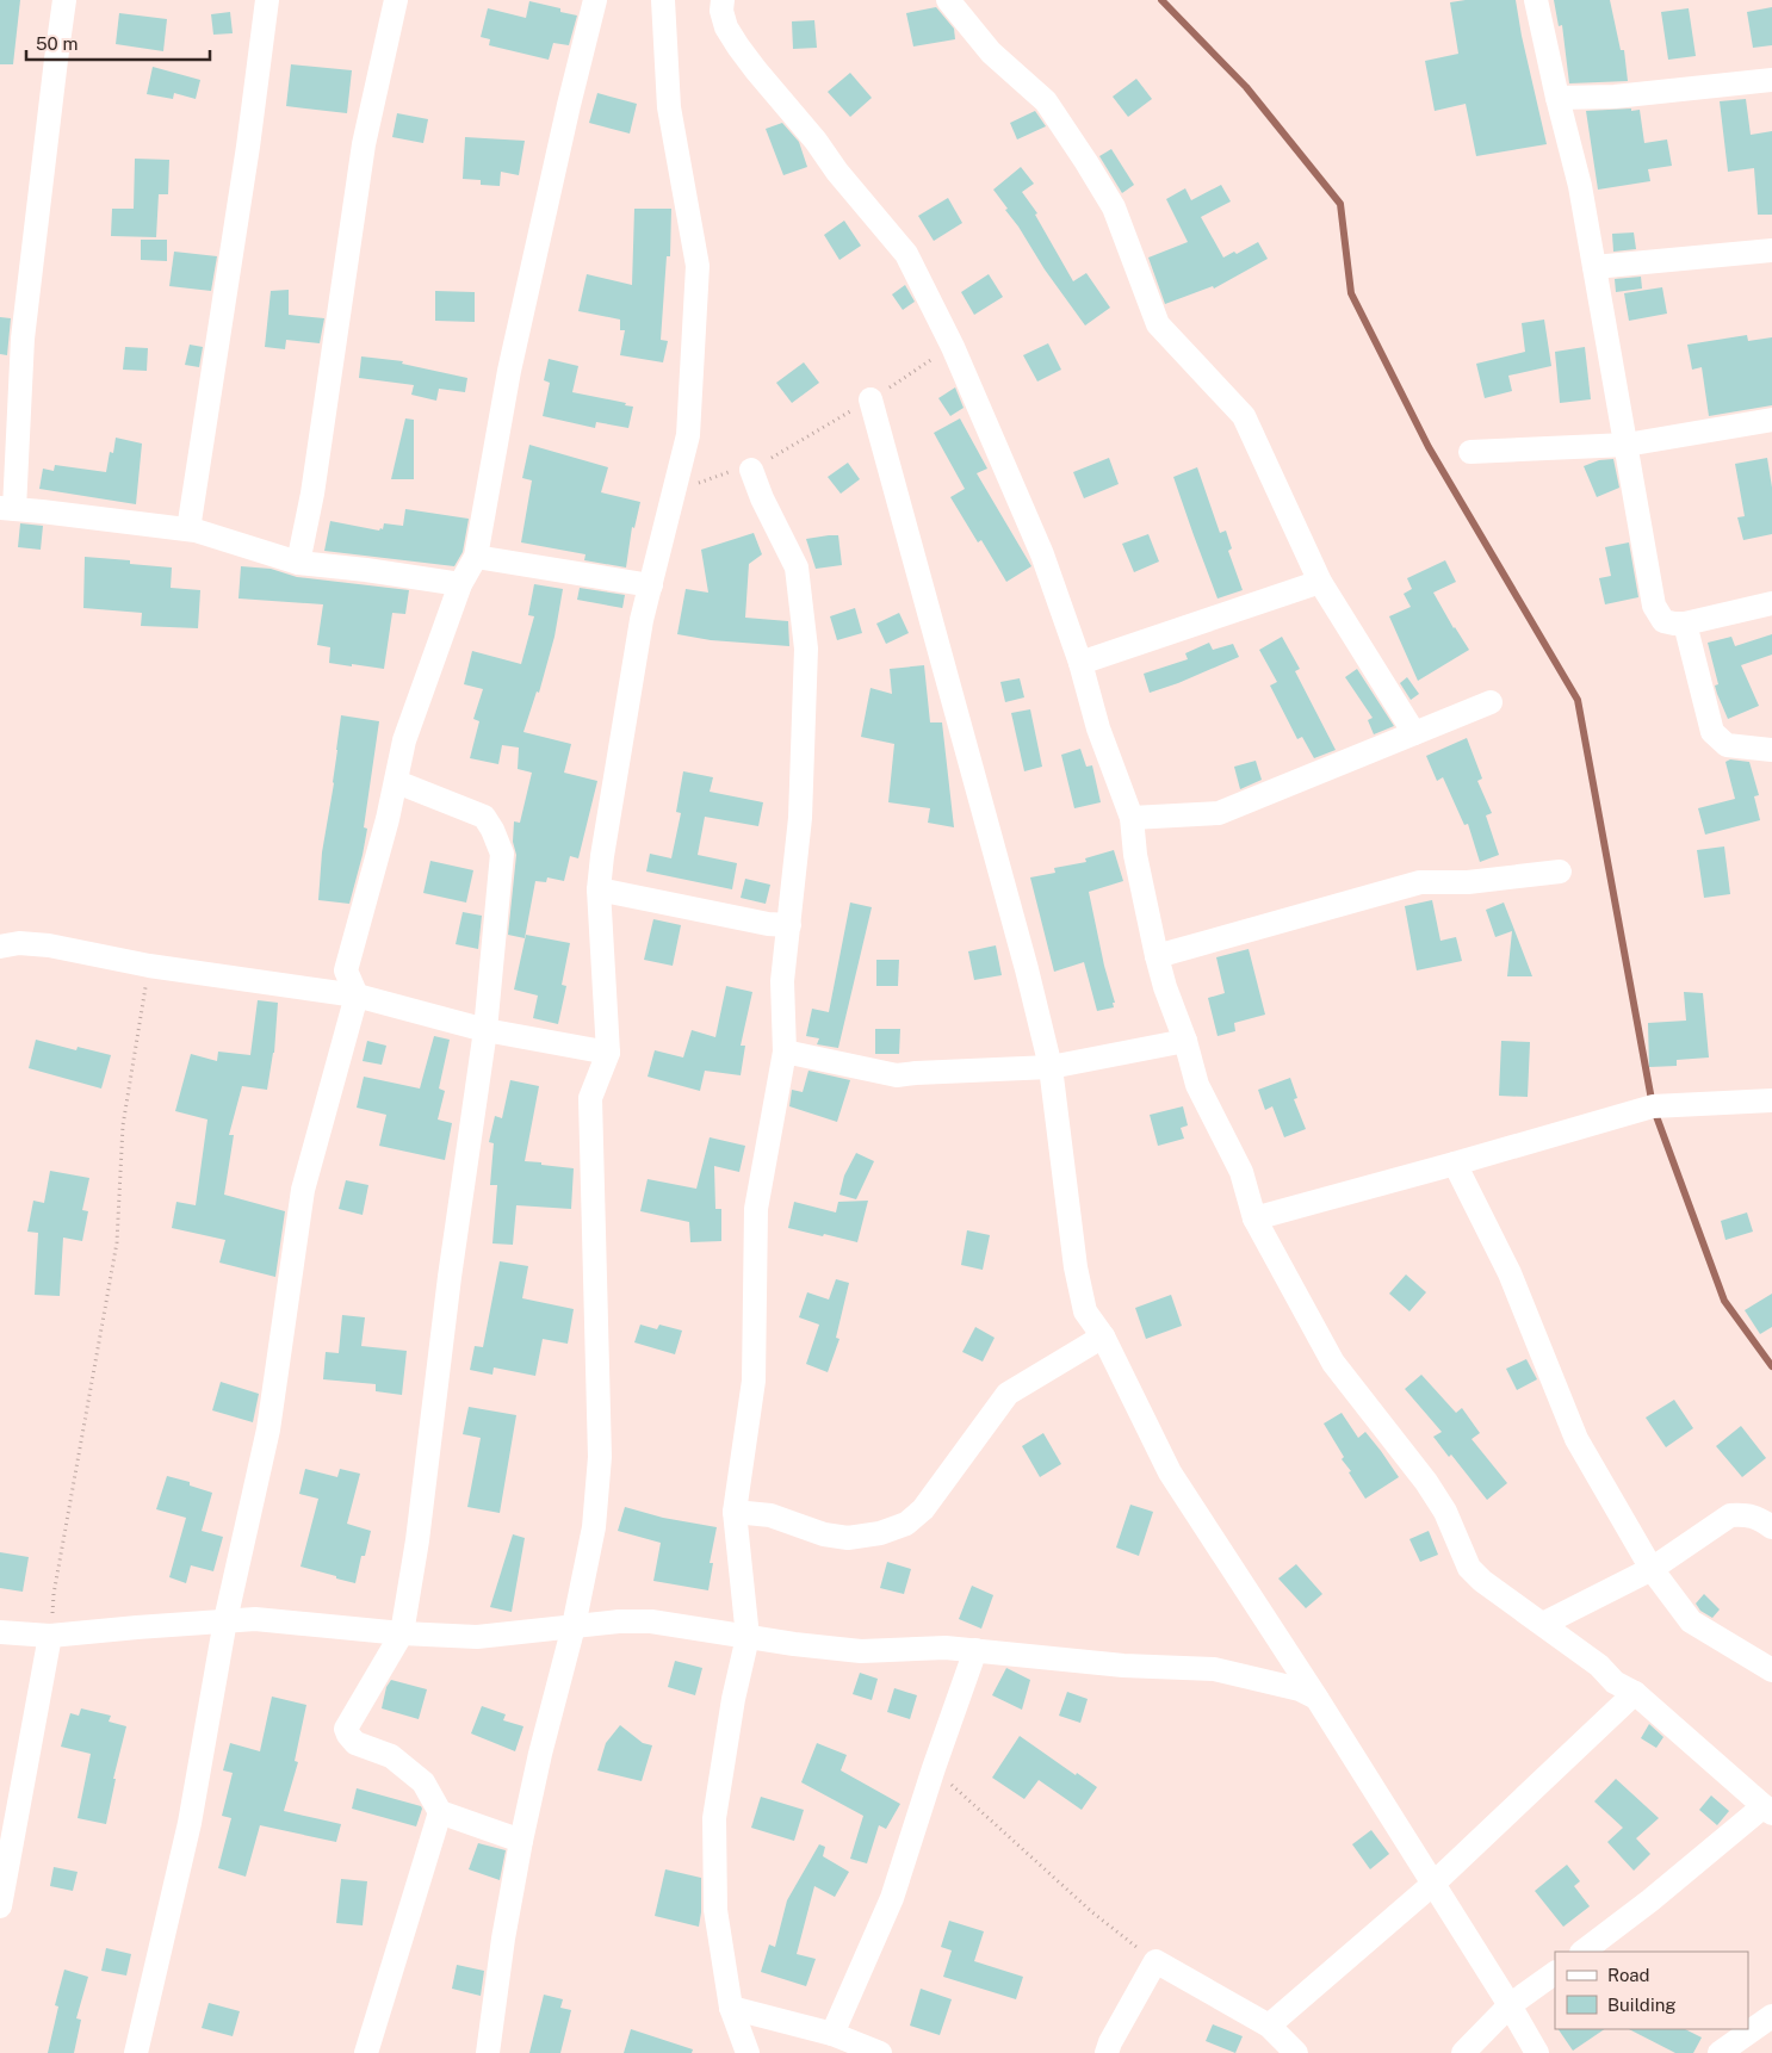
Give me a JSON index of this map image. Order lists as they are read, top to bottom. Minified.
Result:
{"legend":["Road","Building"],"scale_bar":"50 m"}
